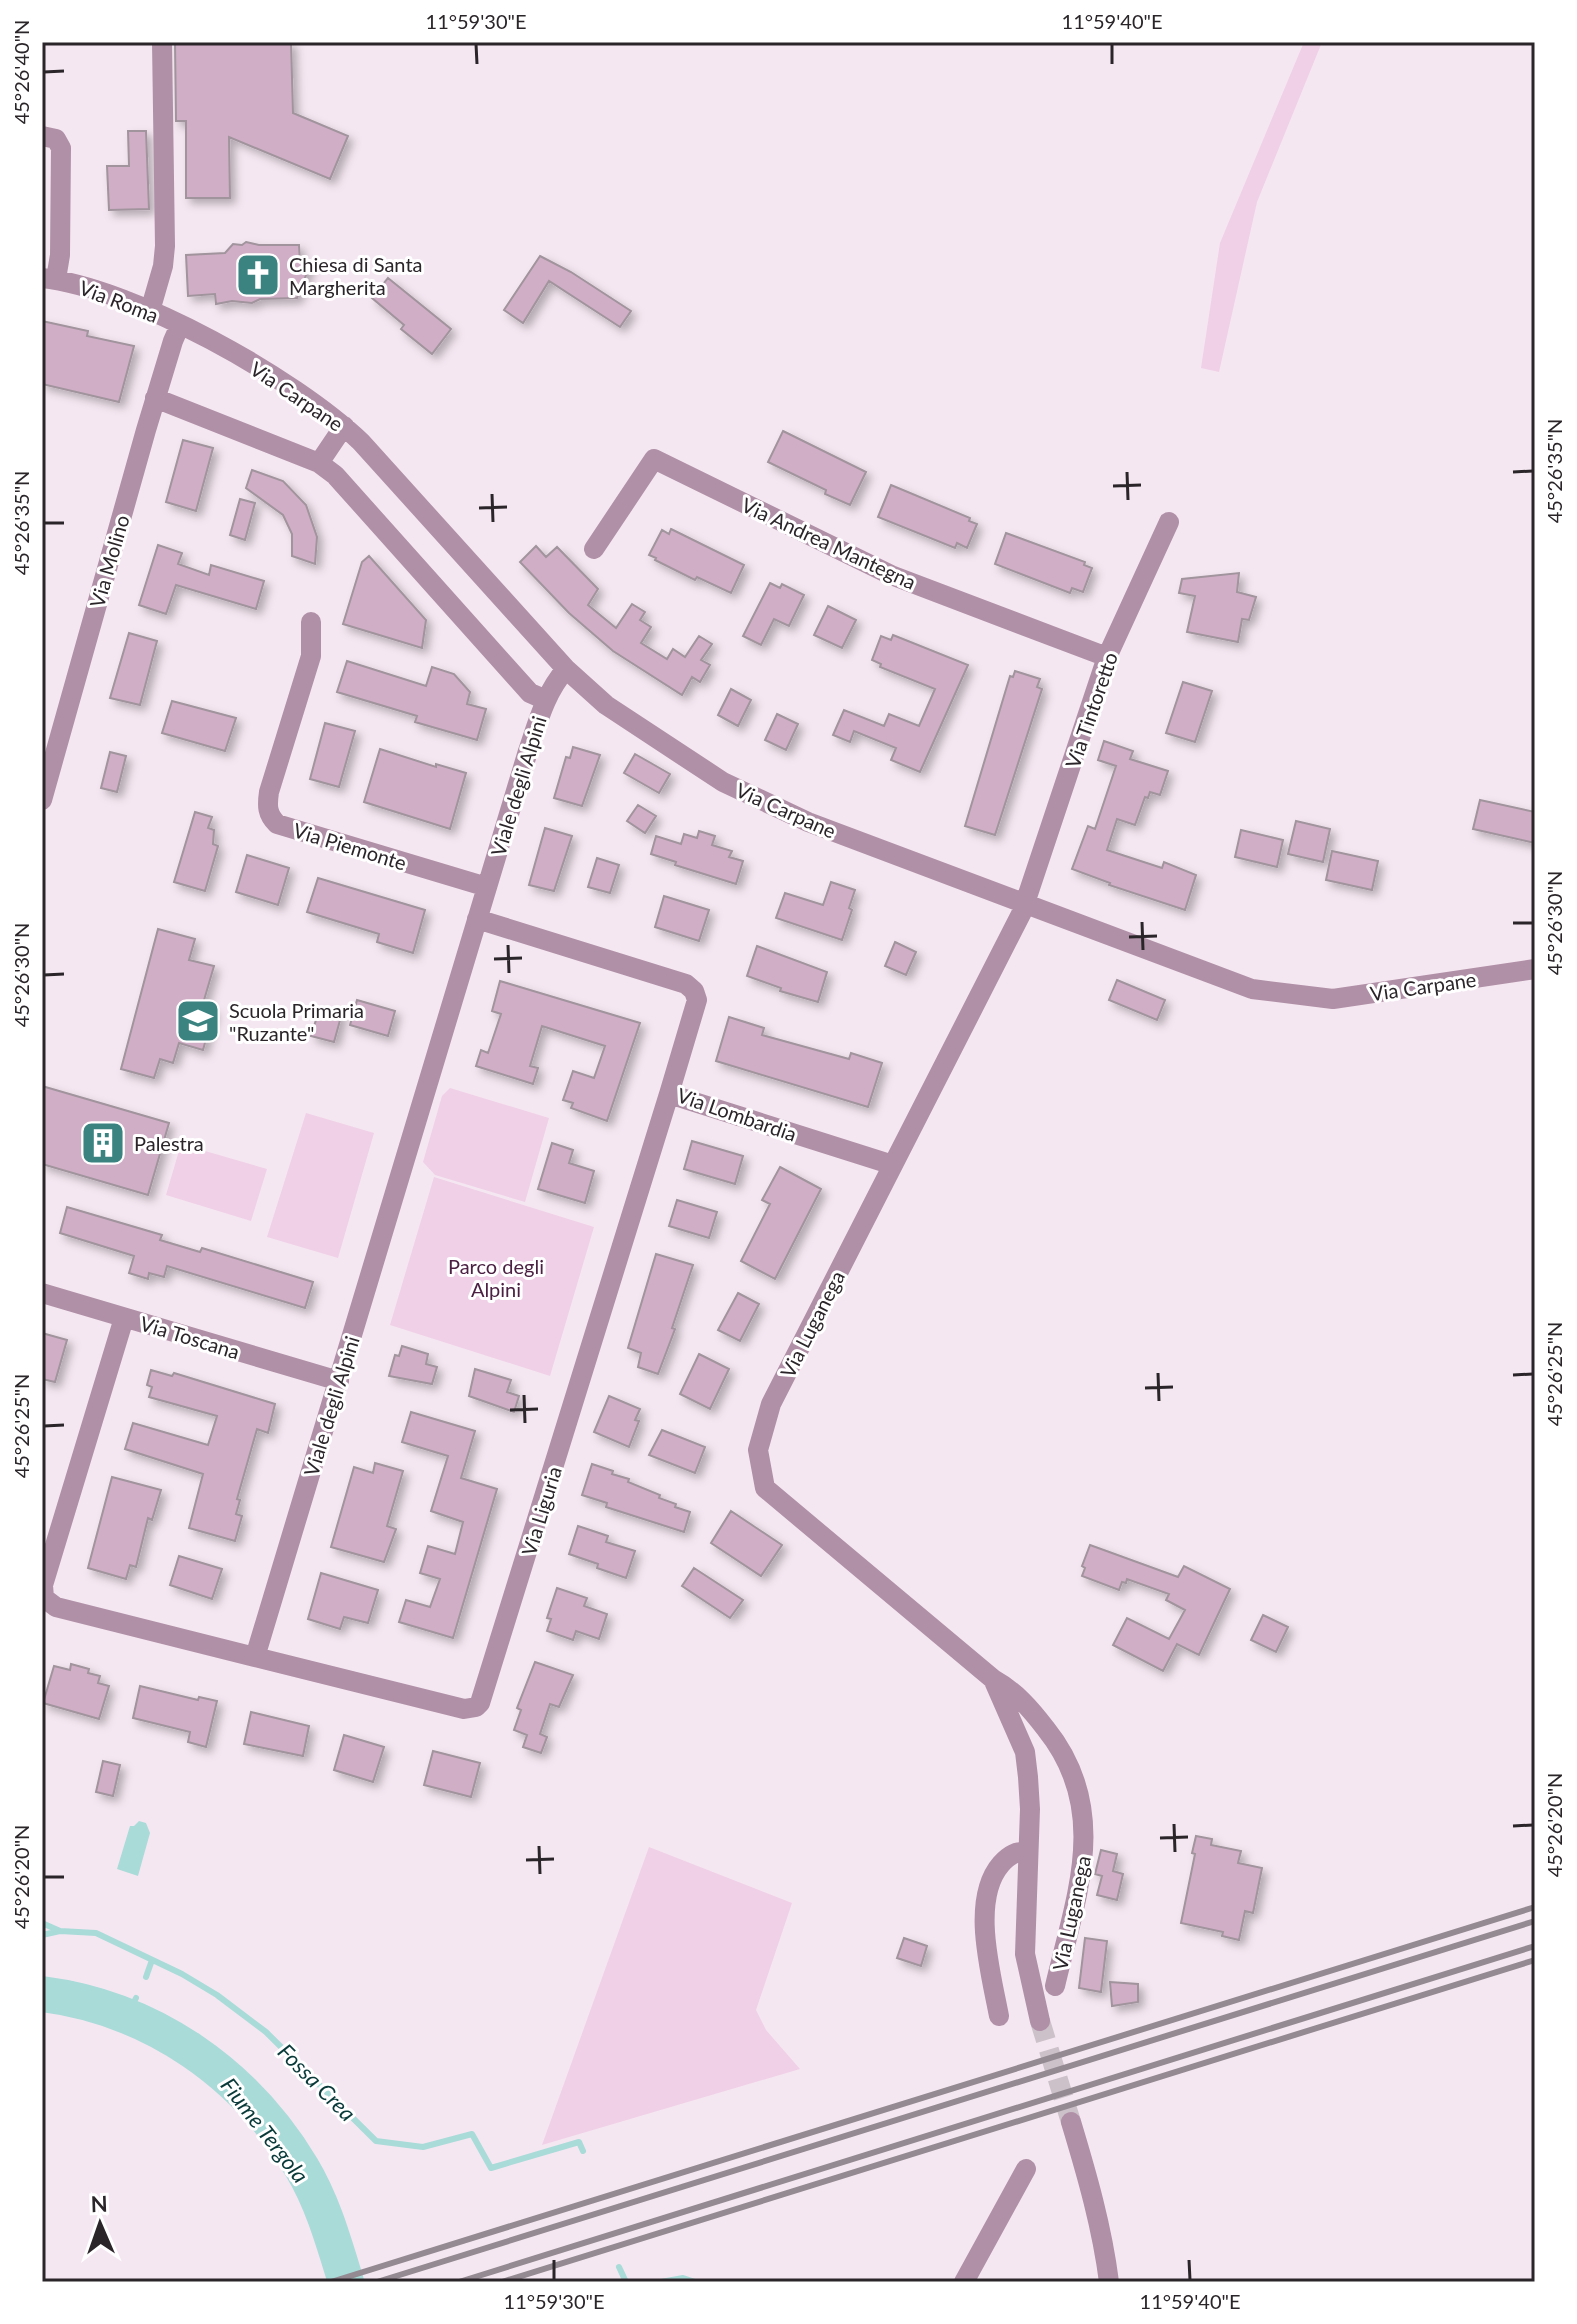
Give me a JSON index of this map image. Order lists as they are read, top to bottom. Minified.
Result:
{"streets":{"street":["Via Roma","Via Carpane","Via Andrea Mantegna","Via Molino","Via Tintoretto","Viale degli Alpini","Via Piemonte","Via Lombardia","Via Luganega","Via Toscana","Via Liguria"]},"crossings":[["Via Roma","Via Carpane"],["Via Roma","Via Molino"],["Via Carpane","Via Molino"],["Via Carpane","Via Tintoretto"],["Via Carpane","Viale degli Alpini"],["Via Carpane","Via Luganega"],["Via Andrea Mantegna","Via Tintoretto"],["Via Tintoretto","Via Luganega"],["Viale degli Alpini","Via Piemonte"],["Viale degli Alpini","Via Lombardia"],["Viale degli Alpini","Via Toscana"],["Viale degli Alpini","Via Liguria"],["Via Lombardia","Via Luganega"],["Via Lombardia","Via Liguria"]],"water":["Fossa Crea","Fiume Tergola"],"parks":["Parco degli Alpini"],"places":{"church":["Chiesa di Santa Margherita"],"school or university":["Scuola Primaria \"Ruzante\""],"building":["Palestra"]},"north":"top","coordinates":["11°59'30\"E","11°59'40\"E","45°26'40\"N","45°26'35\"N","45°26'30\"N","45°26'25\"N","45°26'20\"N"]}
